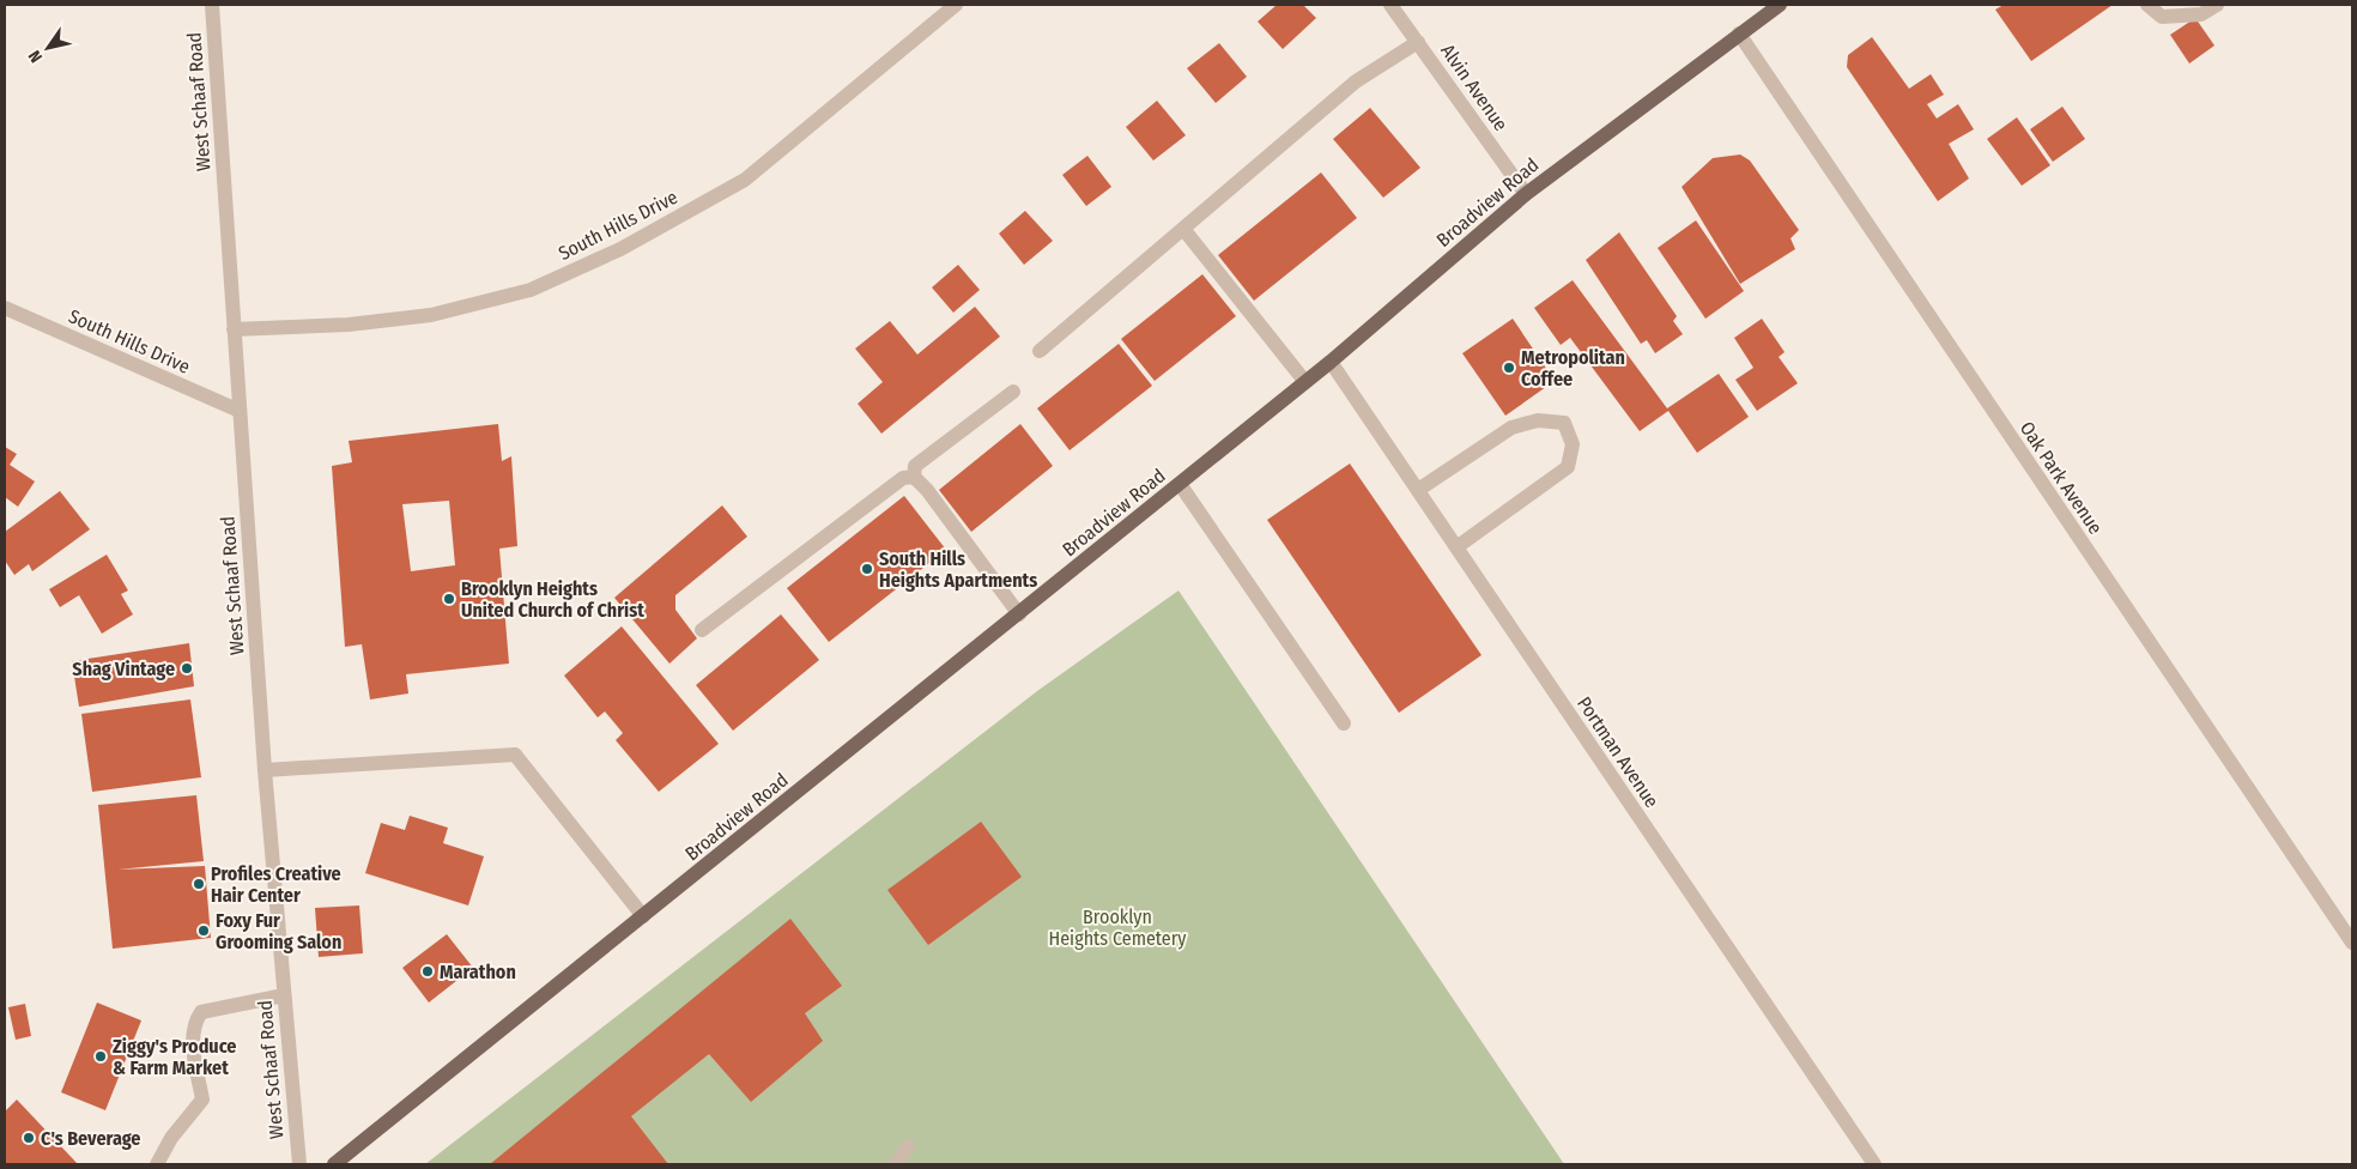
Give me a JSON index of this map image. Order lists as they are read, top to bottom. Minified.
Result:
{"streets":{"main road":["Broadview Road"],"street":["Alvin Avenue","West Schaaf Road","South Hills Drive","Oak Park Avenue","Portman Avenue"]},"crossings":[["Alvin Avenue","Broadview Road"],["West Schaaf Road","South Hills Drive"],["Broadview Road","Oak Park Avenue"],["Broadview Road","Portman Avenue"]],"parks":["Brooklyn Heights Cemetery"],"places":["Metropolitan Coffee","South Hills Heights Apartments","Brooklyn Heights United Church of Christ","Shag Vintage","Profiles Creative Hair Center","Foxy Fur Grooming Salon","Marathon","Ziggy's Produce & Farm Market","C's Beverage"],"north":"bottom left"}
